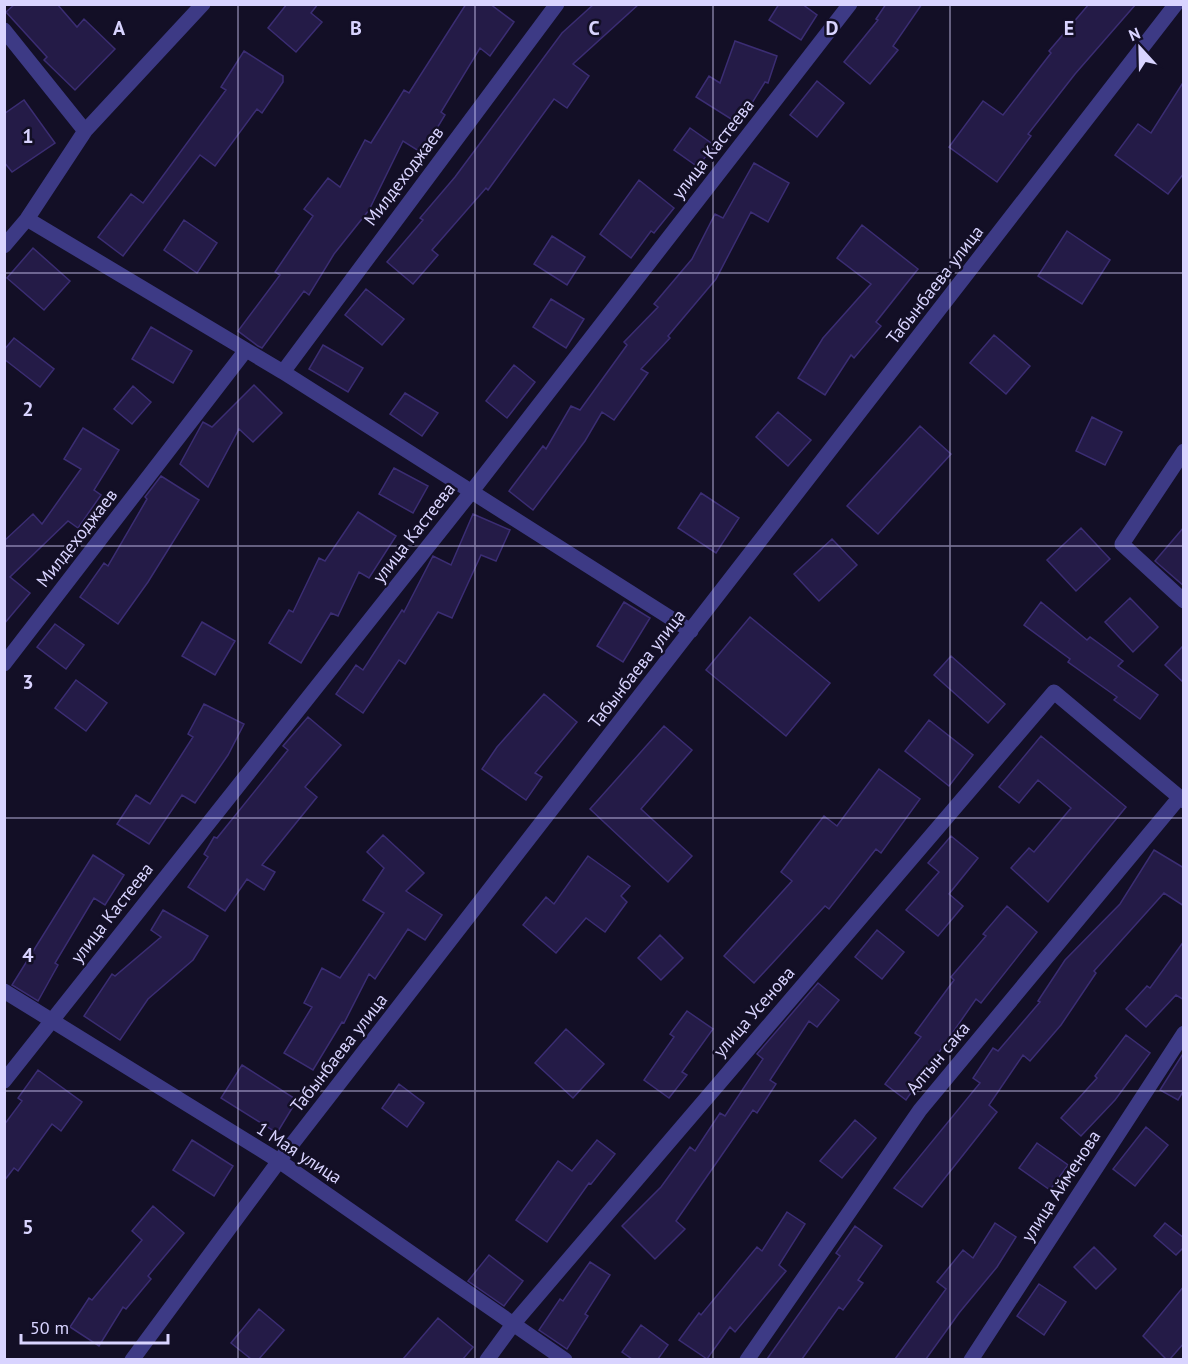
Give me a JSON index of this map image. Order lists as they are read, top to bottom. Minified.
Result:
{"streets":{"street":["улица Кастеева","Милдеходжаев","Табынбаева улица","улица Усенова","Алтын сака","1 Мая улица","улица Айменова"]},"crossings":[["улица Кастеева","1 Мая улица"],["Табынбаева улица","1 Мая улица"],["улица Усенова","Алтын сака"],["улица Усенова","1 Мая улица"]],"scale_bar":"50 m","north":"top","grid":{"columns":["A","B","C","D","E"],"rows":["1","2","3","4","5"]}}
